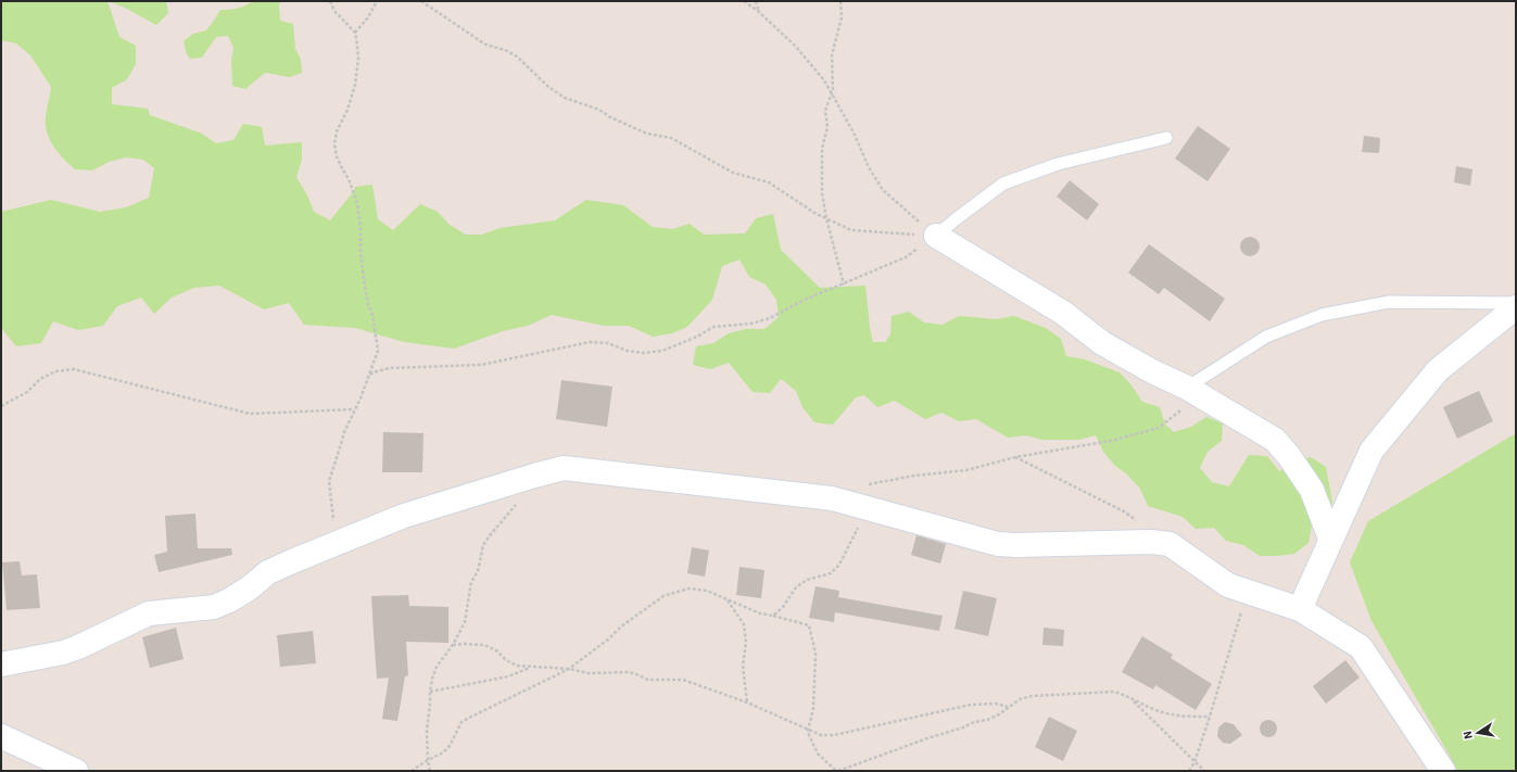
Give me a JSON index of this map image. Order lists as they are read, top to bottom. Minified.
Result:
{"north":"left"}
